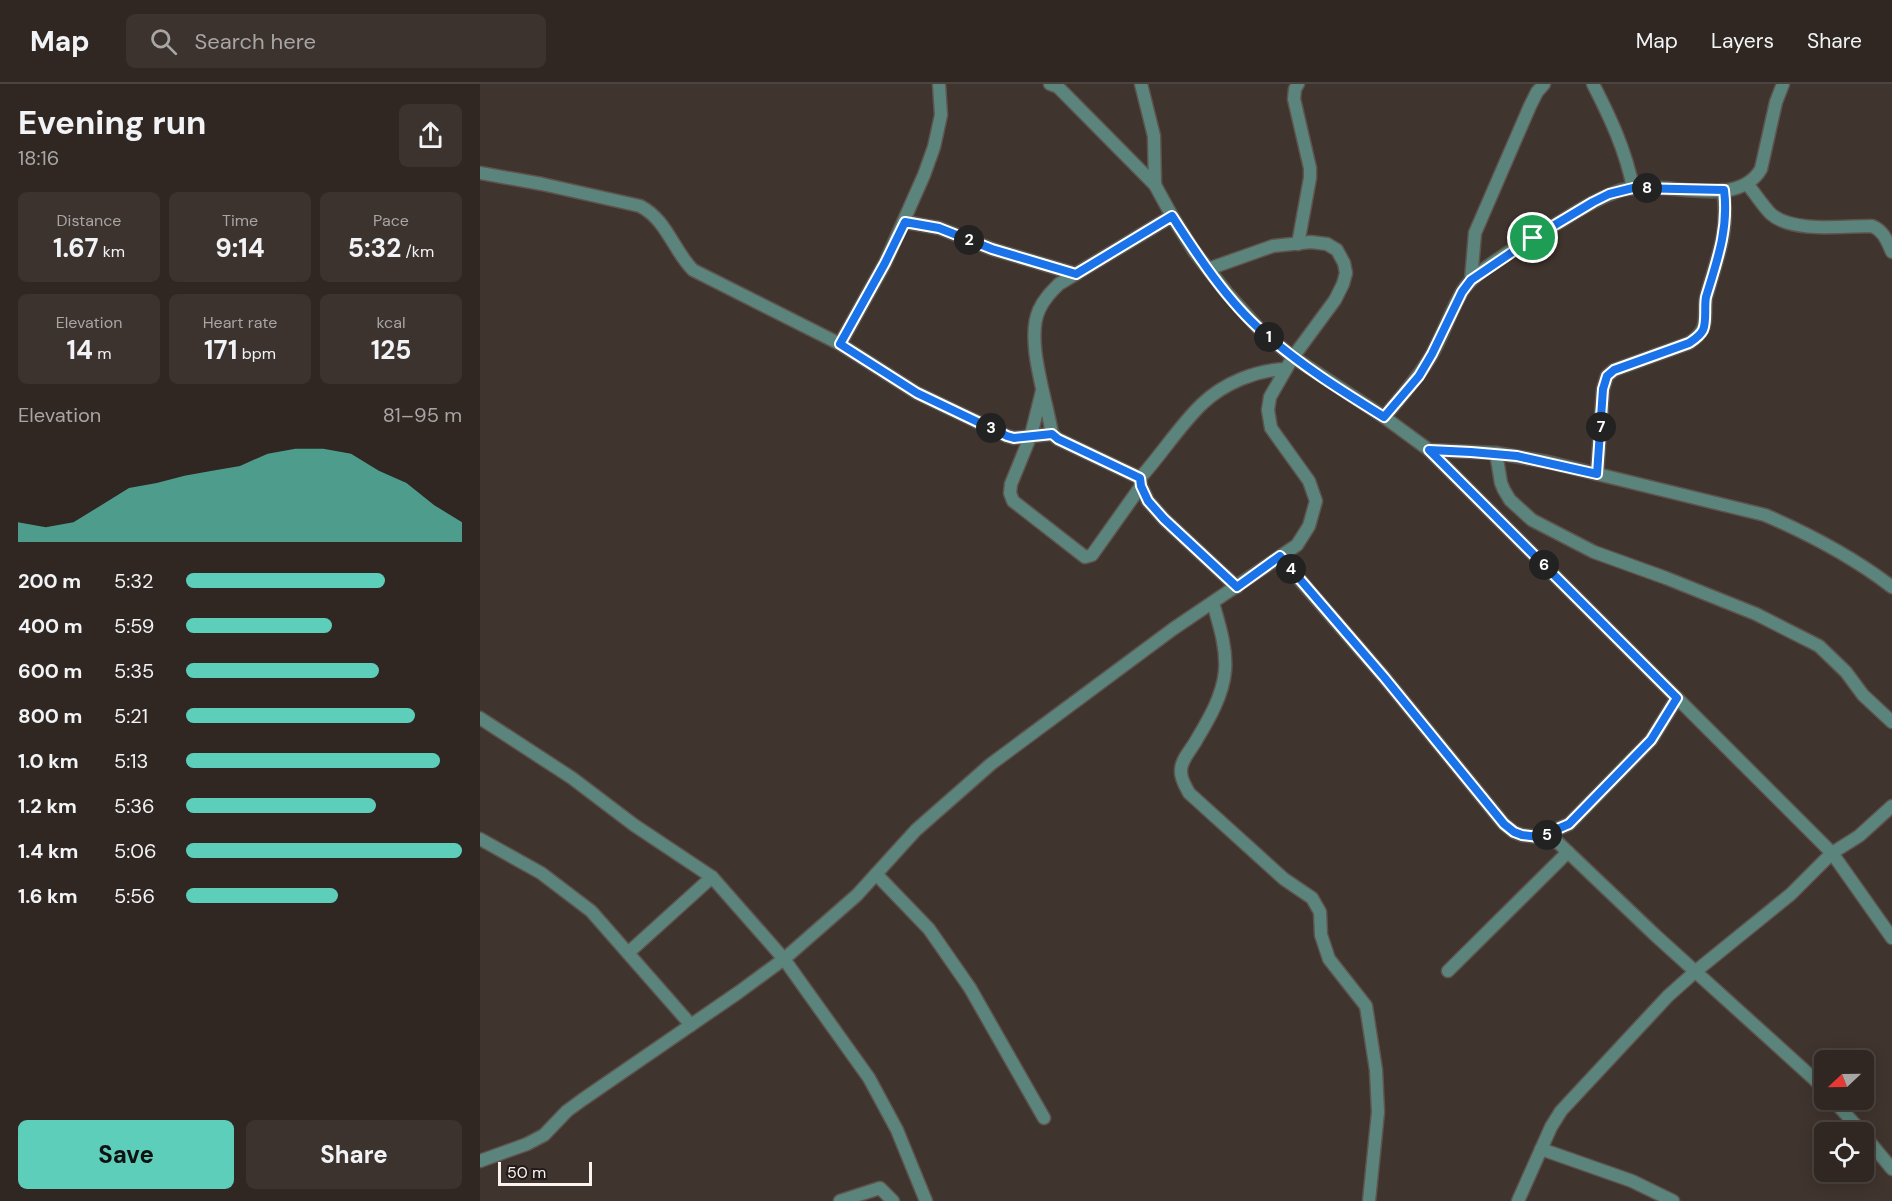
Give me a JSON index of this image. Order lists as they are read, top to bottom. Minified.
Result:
{"scale_bar":"50 m","north":"left","page":{"header":"Map","search":"Search here","nav":["Map","Layers","Share"],"heading":["Evening run","18:16"],"pins":["8","2","1","7","3","6","4","5"],"stats":[["Distance","1.67 km"],["Time","9:14"],["Pace","5:32 /km"],["Elevation","14 m"],["Heart rate","171 bpm"],["kcal","125"]],"chart":["Elevation","81–95 m"],"list":[{"name":"200 m","note":"5:32"},{"name":"400 m","note":"5:59"},{"name":"600 m","note":"5:35"},{"name":"800 m","note":"5:21"},{"name":"1.0 km","note":"5:13"},{"name":"1.2 km","note":"5:36"},{"name":"1.4 km","note":"5:06"},{"name":"1.6 km","note":"5:56"}],"buttons":["Save","Share"],"scale":"50 m"}}
